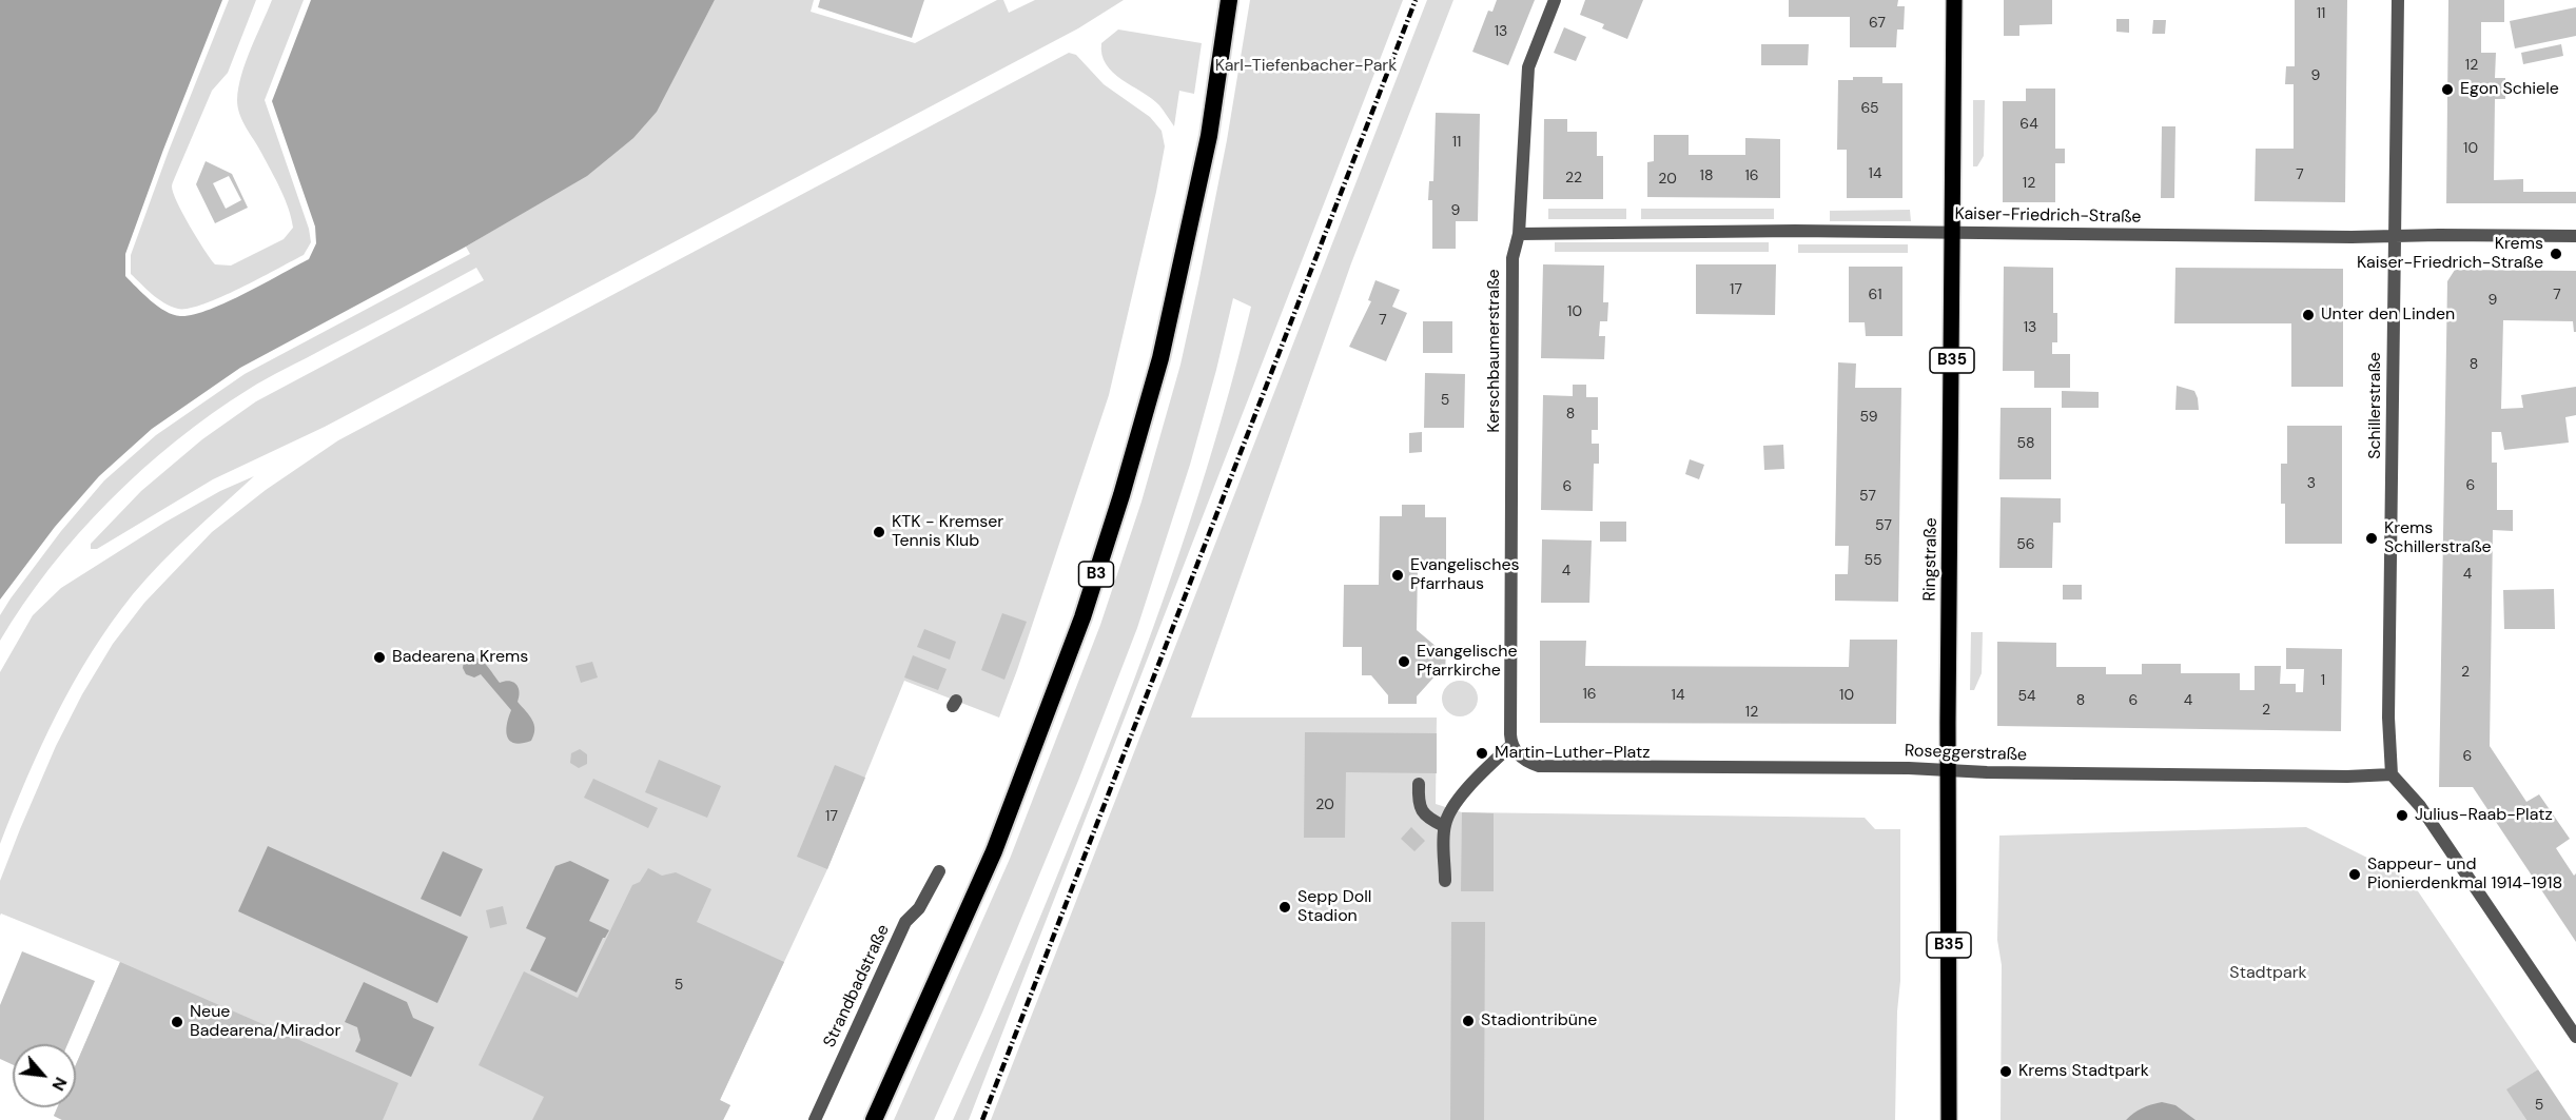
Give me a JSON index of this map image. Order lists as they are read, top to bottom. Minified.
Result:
{"streets":{"highway":["B3"],"main road":["B35","Ringstraße"],"street":["Kaiser-Friedrich-Straße","Kerschbaumerstraße","Schillerstraße","Roseggerstraße","Strandbadstraße"]},"crossings":[["Kaiser-Friedrich-Straße","Kerschbaumerstraße"],["Kaiser-Friedrich-Straße","Schillerstraße"],["Kaiser-Friedrich-Straße","Ringstraße"],["Kerschbaumerstraße","Roseggerstraße"],["Schillerstraße","Roseggerstraße"],["Ringstraße","Roseggerstraße"]],"parks":["Karl-Tiefenbacher-Park","Stadtpark"],"places":["Egon Schiele","Krems Kaiser-Friedrich-Straße","Unter den Linden","KTK - Kremser Tennis Klub","Krems Schillerstraße","Evangelisches Pfarrhaus","Badearena Krems","Evangelische Pfarrkirche","Martin-Luther-Platz","Julius-Raab-Platz","Sappeur- und Pionierdenkmal 1914-1918","Sepp Doll Stadion","Stadiontribüne","Neue Badearena/Mirador","Krems Stadtpark"],"house_numbers":["11","67","13","12","9","65","64","11","10","14","7","18","16","22","20","12","9","17","61","7","9","10","7","13","8","5","8","59","58","3","6","6","57","57","56","55","4","4","2","1","16","14","10","54","8","6","4","2","12","6","20","17","5","5"],"north":"bottom right"}
